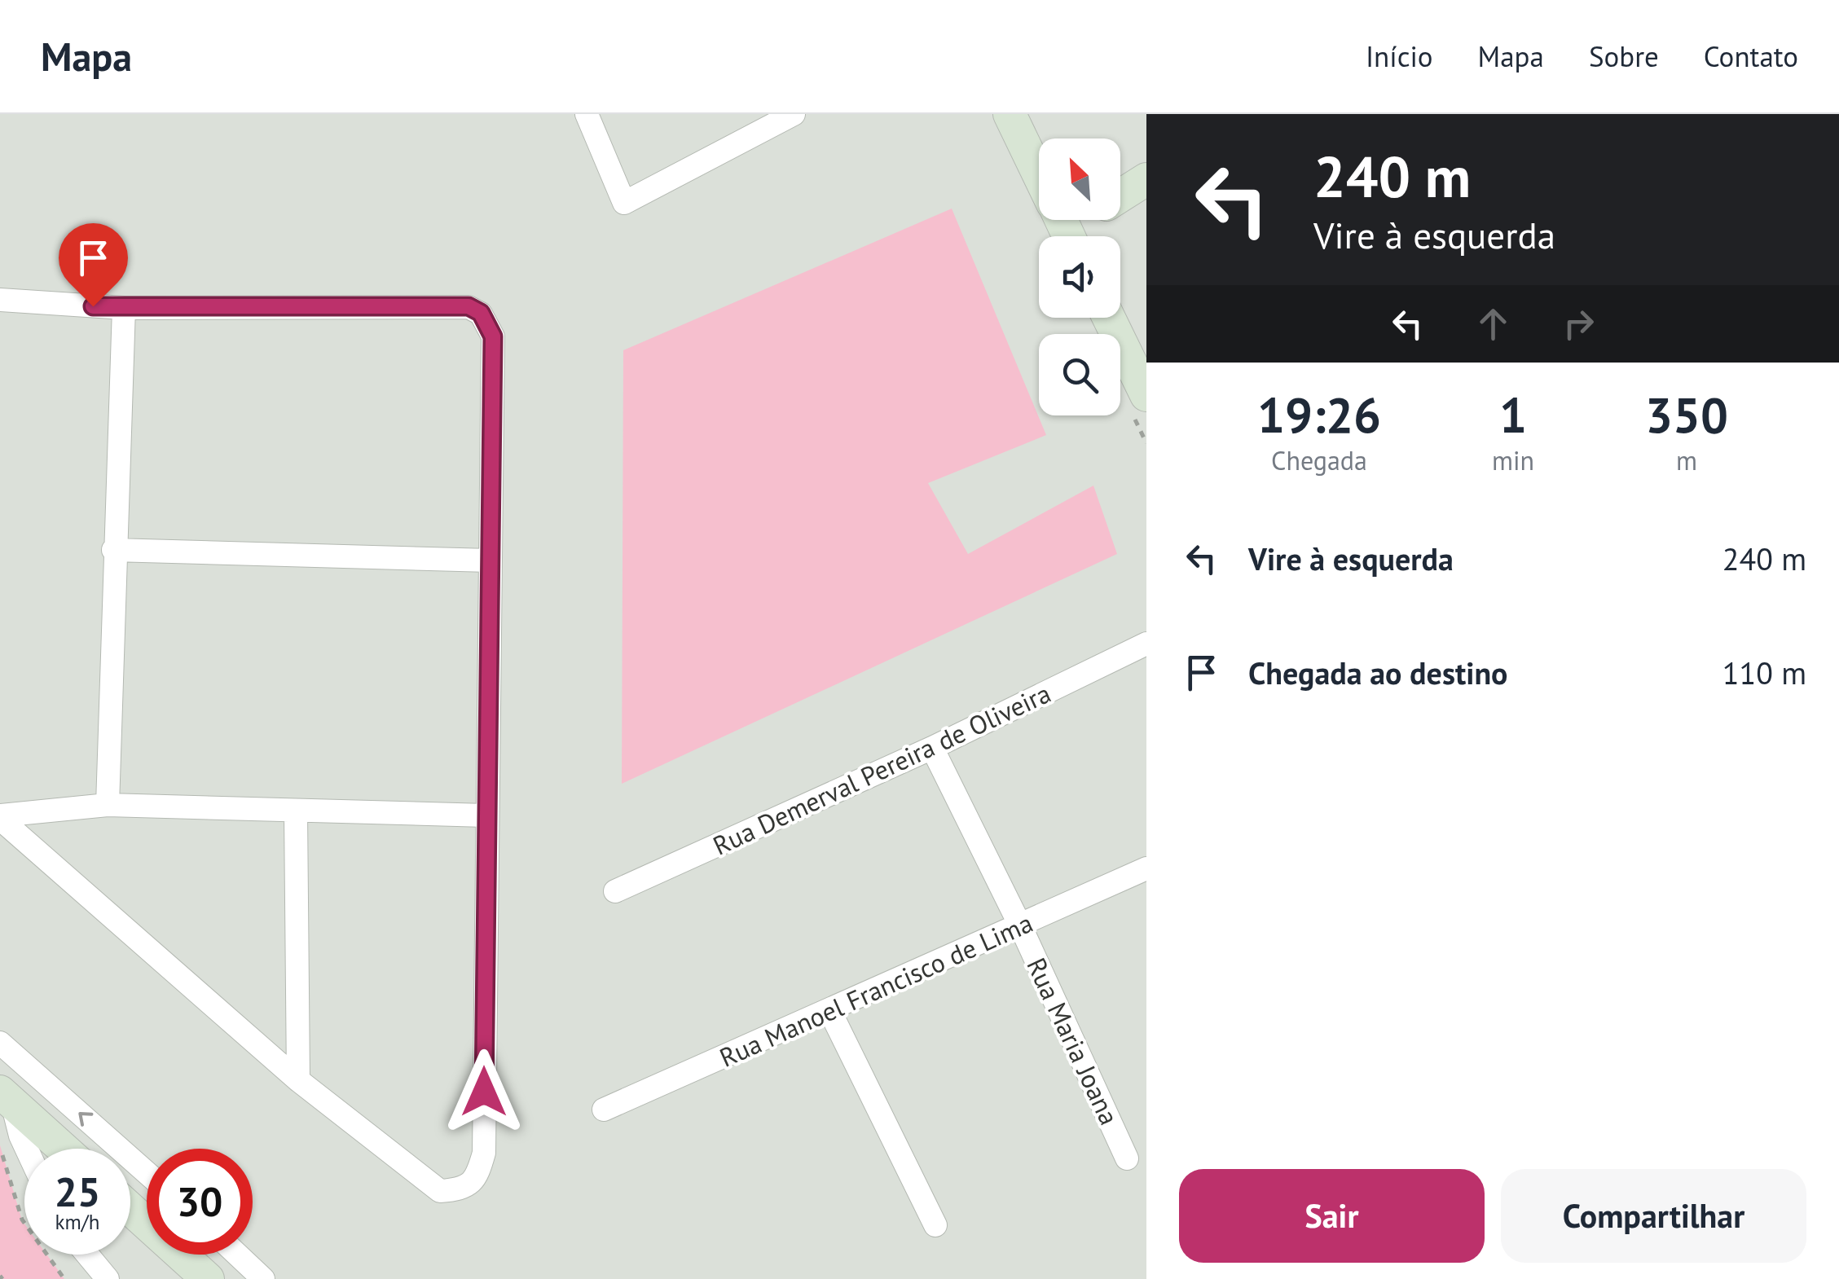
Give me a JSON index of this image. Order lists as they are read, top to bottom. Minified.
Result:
{"streets":{"street":["Rua Demerval Pereira de Oliveira","Rua Manoel Francisco de Lima","Rua Maria Joana"]},"crossings":[["Rua Demerval Pereira de Oliveira","Rua Maria Joana"],["Rua Manoel Francisco de Lima","Rua Maria Joana"]],"north":"top left","page":{"header":"Mapa","nav":["Início","Mapa","Sobre","Contato"],"turn":["240 m","Vire à esquerda"],"eta":["19:26","Chegada","1","min","350","m"],"list":[{"name":"Vire à esquerda","value":"240 m"},{"name":"Chegada ao destino","value":"110 m"}],"speed":"25 km/h","limit":"30","buttons":["Sair","Compartilhar"]}}
